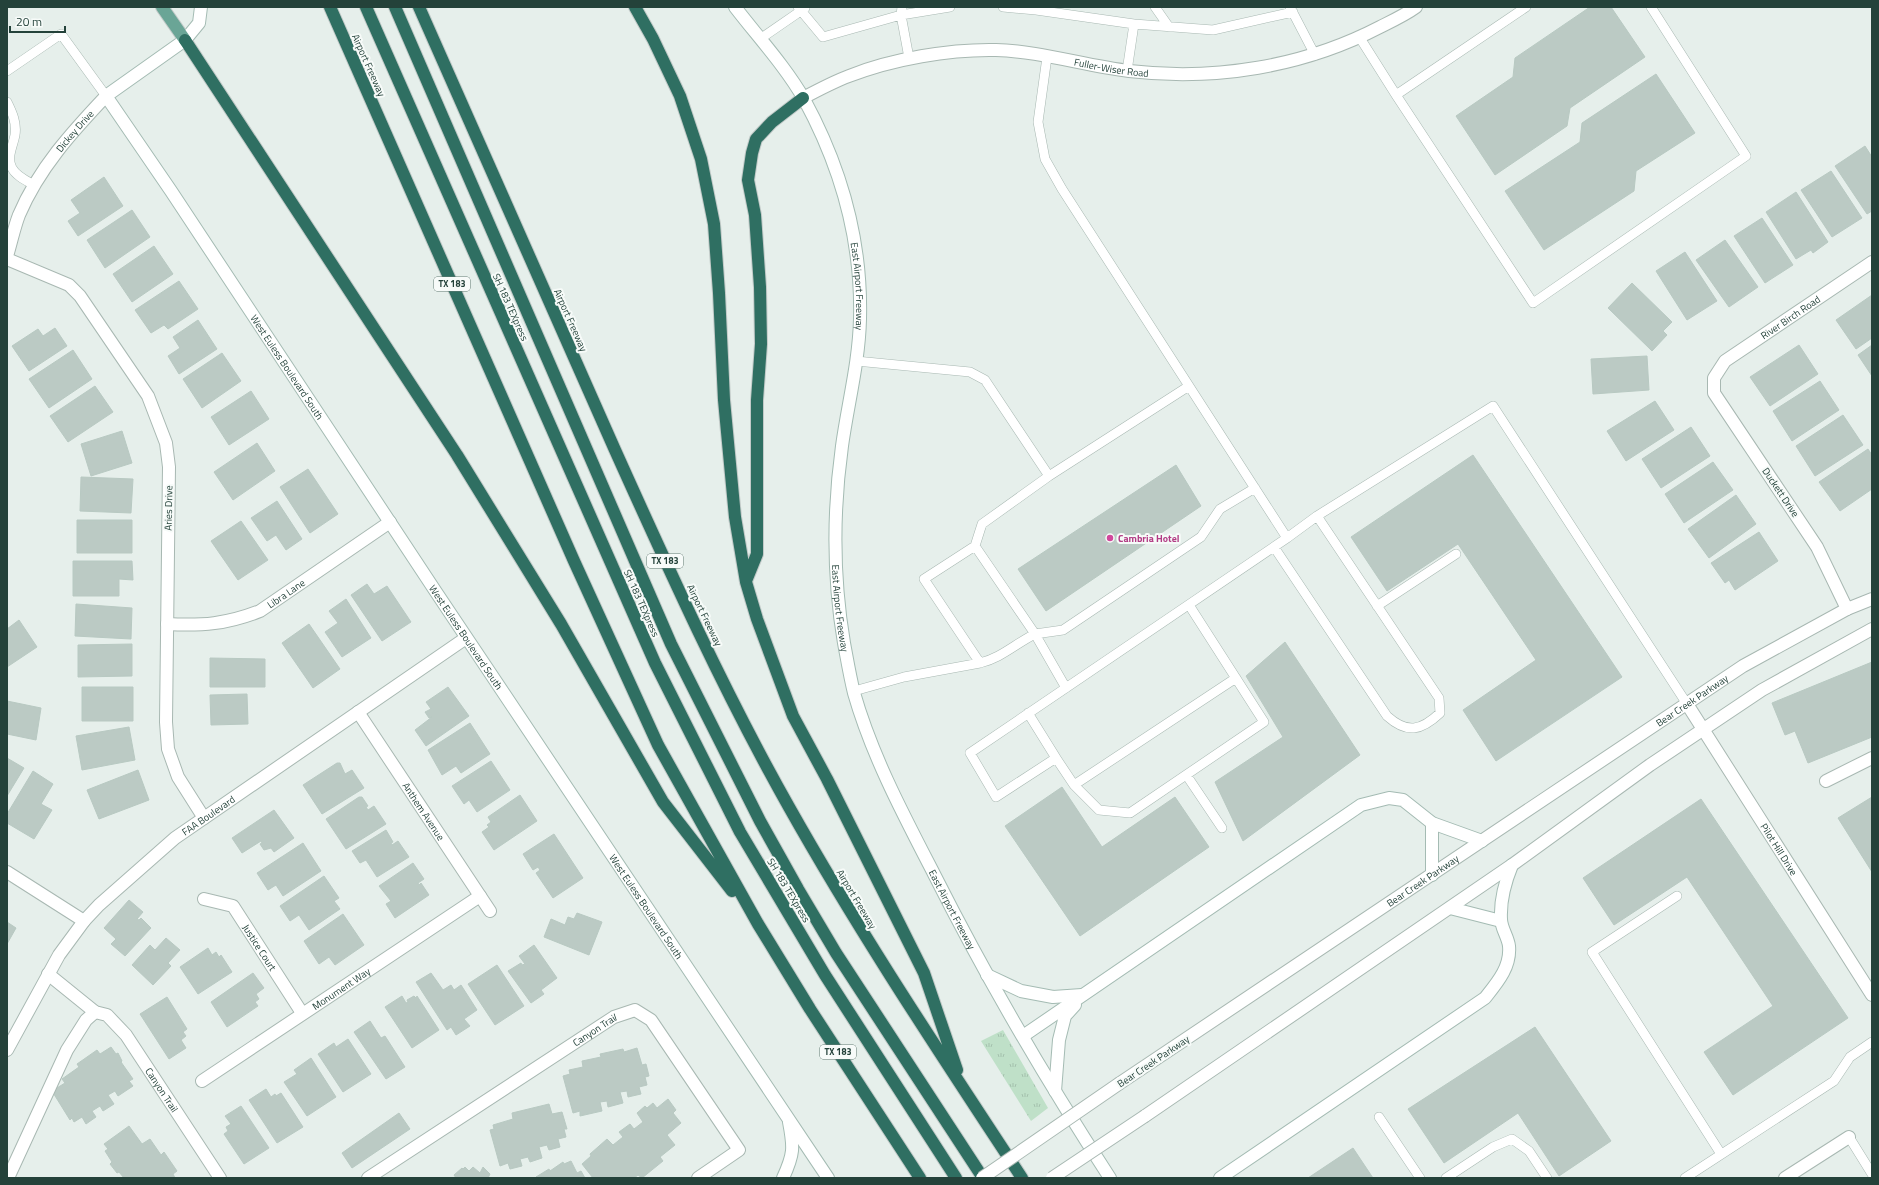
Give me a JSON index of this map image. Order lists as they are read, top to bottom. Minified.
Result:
{"streets":{"highway":["Airport Freeway","TX 183","SH 183 TEXpress"],"street":["Fuller-Wiser Road","Dickey Drive","East Airport Freeway","River Birch Road","West Euless Boulevard South","Duckett Drive","Aries Drive","Libra Lane","Bear Creek Parkway","Anthem Avenue","FAA Boulevard","Pilot Hill Drive","Justice Court","Monument Way","Canyon Trail"]},"crossings":[["Fuller-Wiser Road","East Airport Freeway"],["Dickey Drive","West Euless Boulevard South"],["Dickey Drive","Aries Drive"],["SH 183 TEXpress","Bear Creek Parkway"],["River Birch Road","Duckett Drive"],["West Euless Boulevard South","Libra Lane"],["West Euless Boulevard South","FAA Boulevard"],["Duckett Drive","Bear Creek Parkway"],["Aries Drive","Libra Lane"],["Aries Drive","FAA Boulevard"],["Bear Creek Parkway","Pilot Hill Drive"],["Anthem Avenue","FAA Boulevard"],["Anthem Avenue","Monument Way"],["FAA Boulevard","Canyon Trail"],["Justice Court","Monument Way"]],"places":["Cambria Hotel"],"scale_bar":"20 m"}
